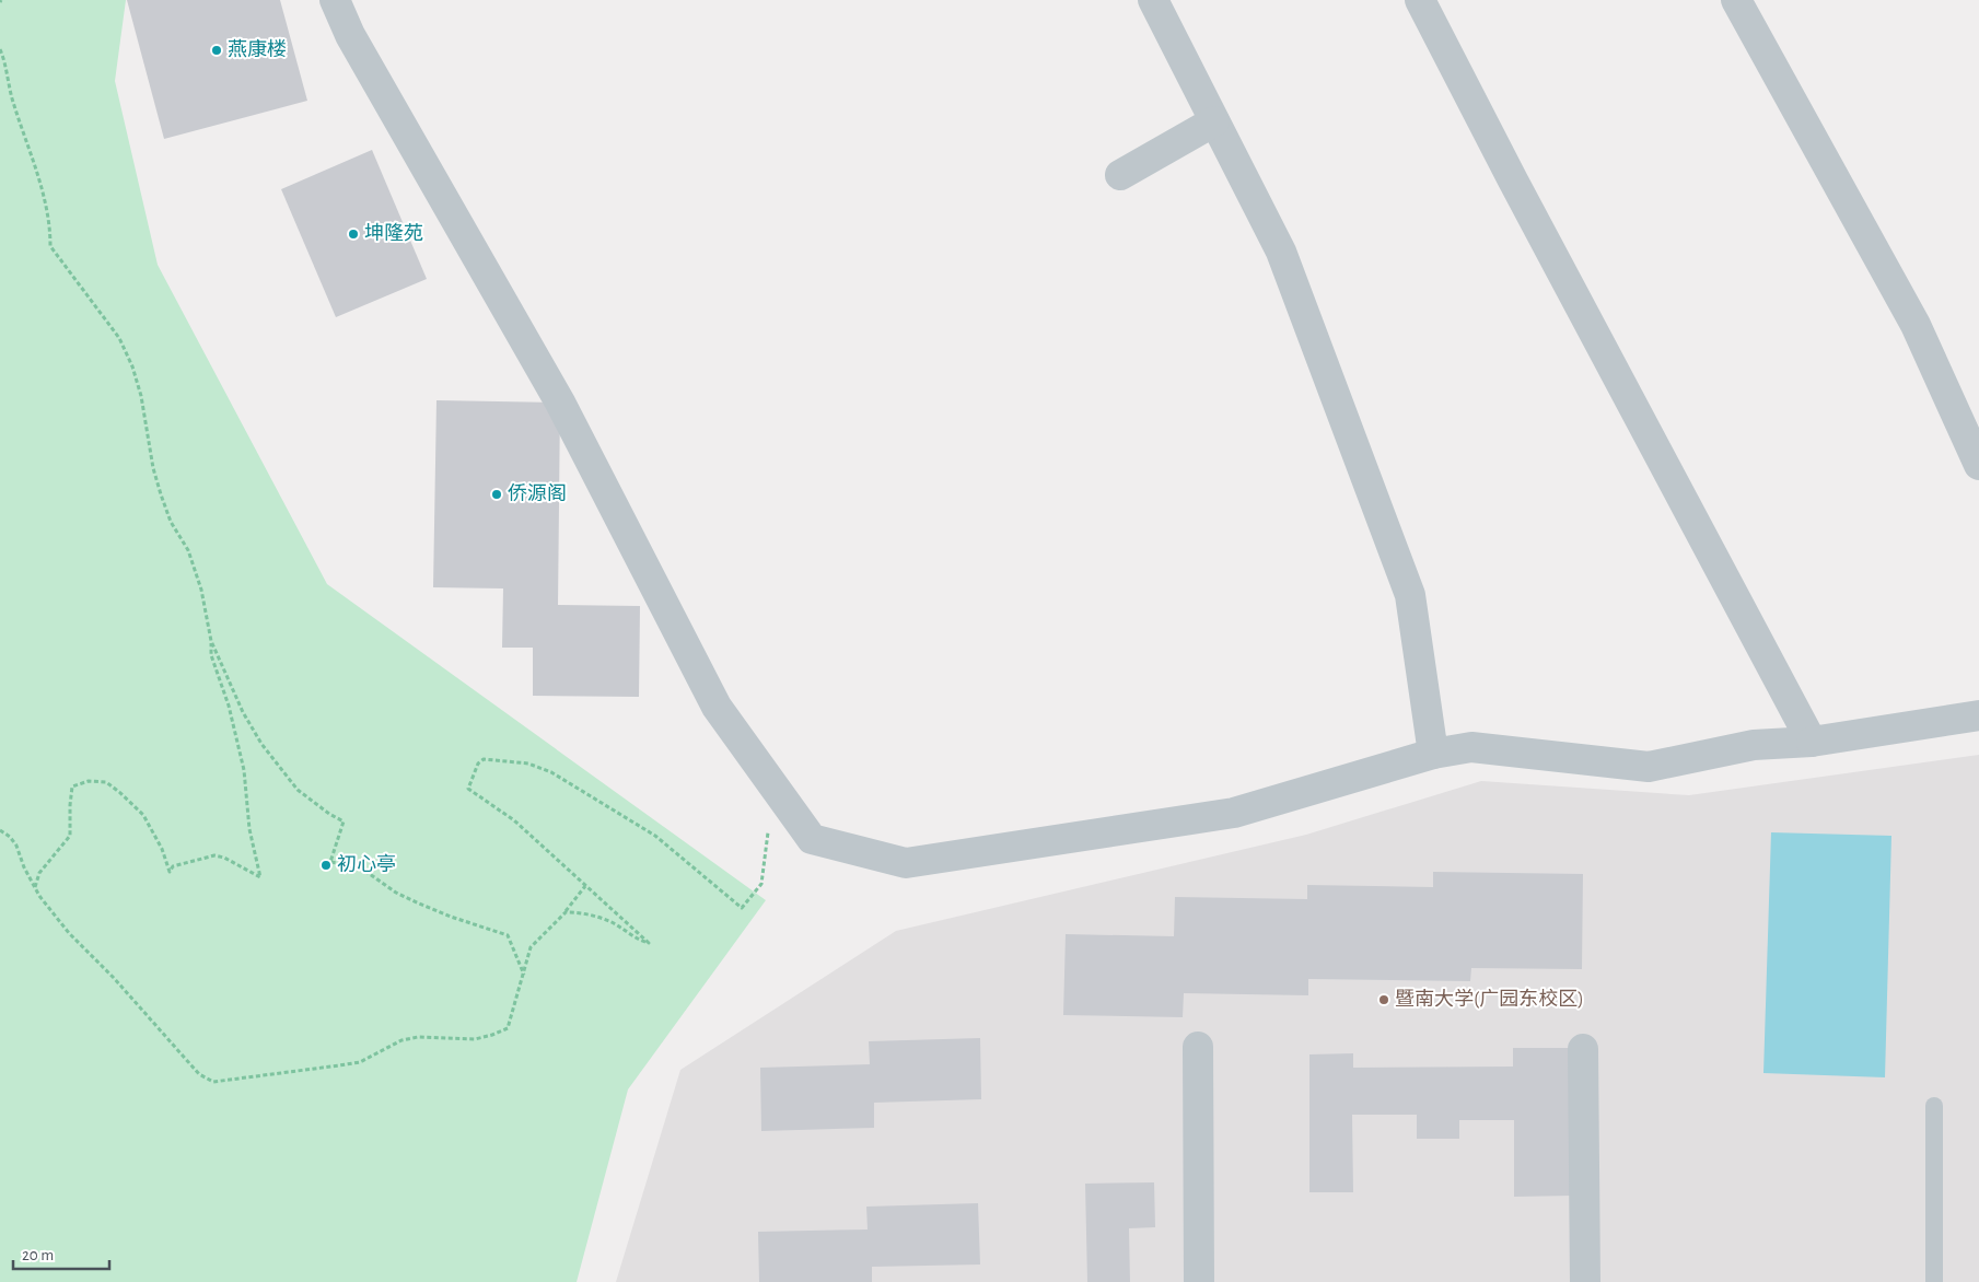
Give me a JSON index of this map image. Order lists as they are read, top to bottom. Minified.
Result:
{"places":["燕康楼","坤隆苑","侨源阁","初心亭","暨南大学(广园东校区)"],"scale_bar":"20 m"}
